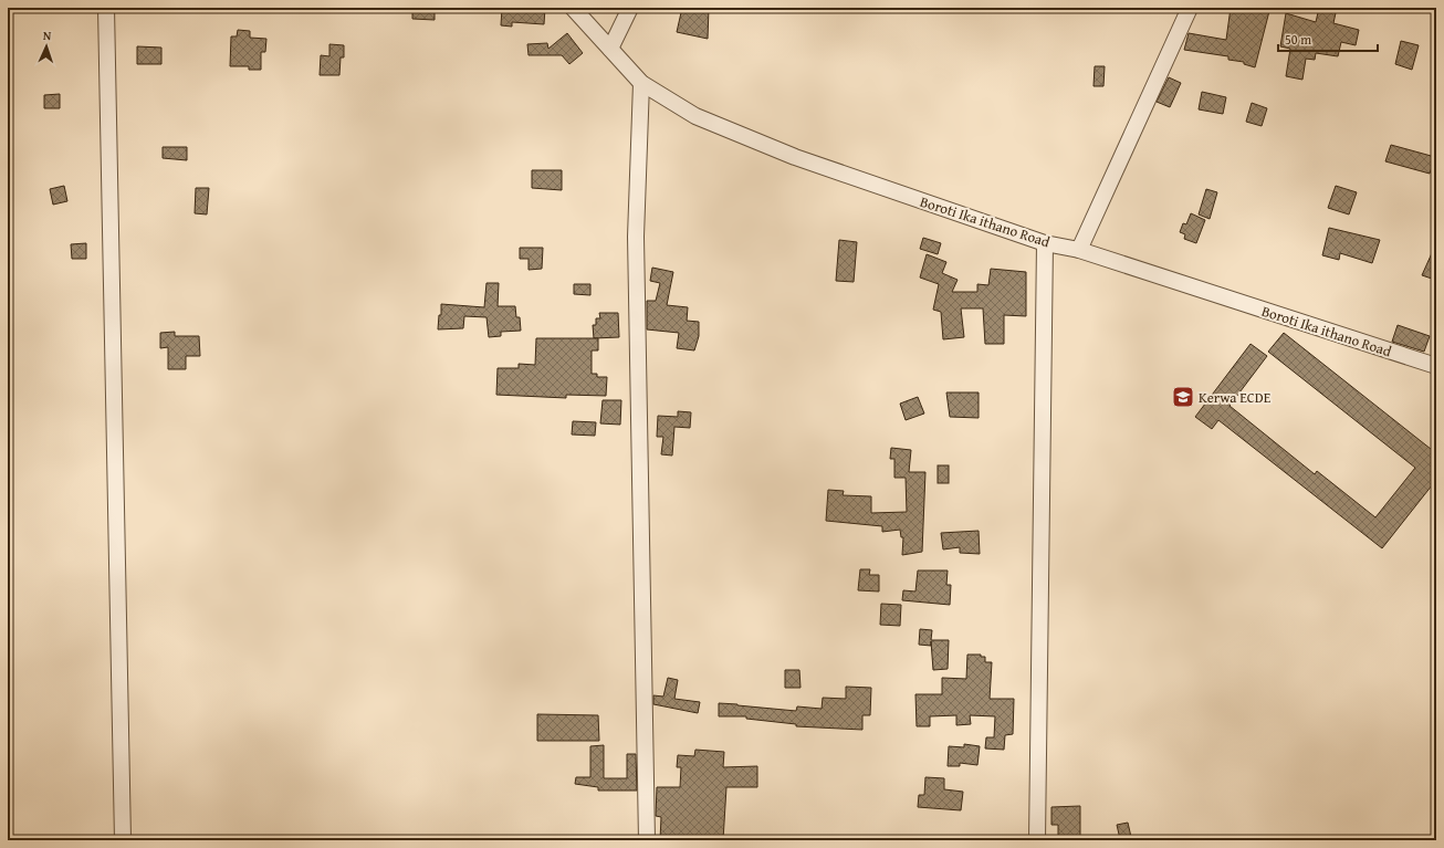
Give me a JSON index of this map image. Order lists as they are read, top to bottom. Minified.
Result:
{"streets":{"street":["Boroti Ika ithano Road"]},"places":{"school or university":["Kerwa ECDE"]},"scale_bar":"50 m","north":"top"}
